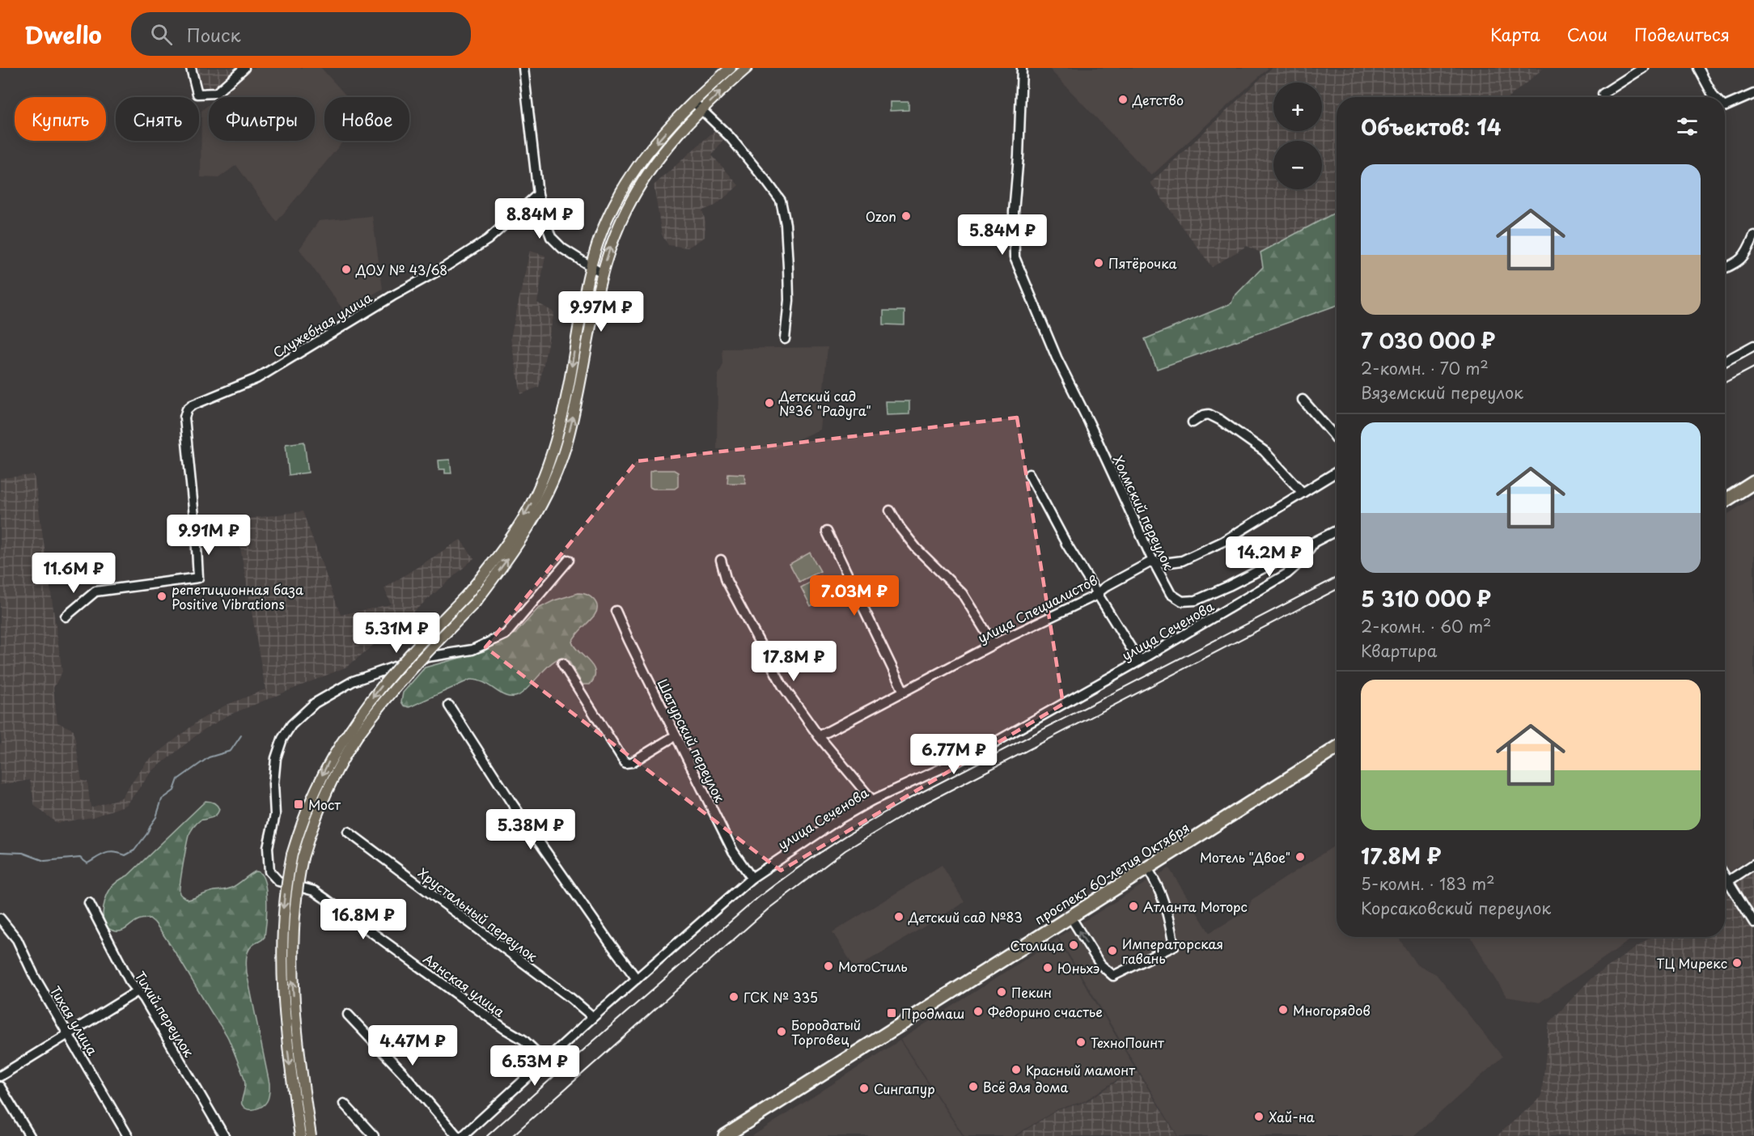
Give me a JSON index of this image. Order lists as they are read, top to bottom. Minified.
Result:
{"streets":{"highway":["проспект 60-летия Октября"],"street":["Служебная улица","Холмский переулок","улица Специалистов","улица Сеченова","Шатурский переулок","Хрустальный переулок","Аянская улица","Тихий переулок","Тихая улица"]},"crossings":[["Холмский переулок","улица Специалистов"],["Холмский переулок","улица Сеченова"],["улица Сеченова","Шатурский переулок"],["улица Сеченова","Хрустальный переулок"],["улица Сеченова","Аянская улица"]],"places":{"other":["Детство","Ozon","Пятёрочка","ДОУ № 43/68","Детский сад №36 \"Радуга\"","репетиционная база Positive Vibrations","Мотель \"Двое\"","Атланта Моторс","Детский сад №83","Столица","Императорская гавань","ТЦ Мирекс","МотоСтиль","Юньхэ","Пекин","ГСК № 335","Многорядов","Федорино счастье","Бородатый Торговец","ТехноПоинт","Красный мамонт","Всё для дома","Сингапур","Хай-на"],"transit":["Мост","Продмаш"]},"page":{"header":"Dwello","search":"Поиск","nav":["Карта","Слои","Поделиться"],"map_buttons":["+","−"],"chip":["Купить","Снять","Фильтры","Новое"],"heading":"Объектов: 14","list":[{"name":"7 030 000 ₽","note":"2-комн. · 70 m² · Вяземский переулок"},{"name":"5 310 000 ₽","note":"2-комн. · 60 m² · Квартира"},{"name":"17.8M ₽","note":"5-комн. · 183 m² · Корсаковский переулок"}],"price":["8.84M ₽","5.84M ₽","9.97M ₽","9.91M ₽","14.2M ₽","11.6M ₽","7.03M ₽","5.31M ₽","17.8M ₽","6.77M ₽","5.38M ₽","16.8M ₽","4.47M ₽","6.53M ₽"]}}
